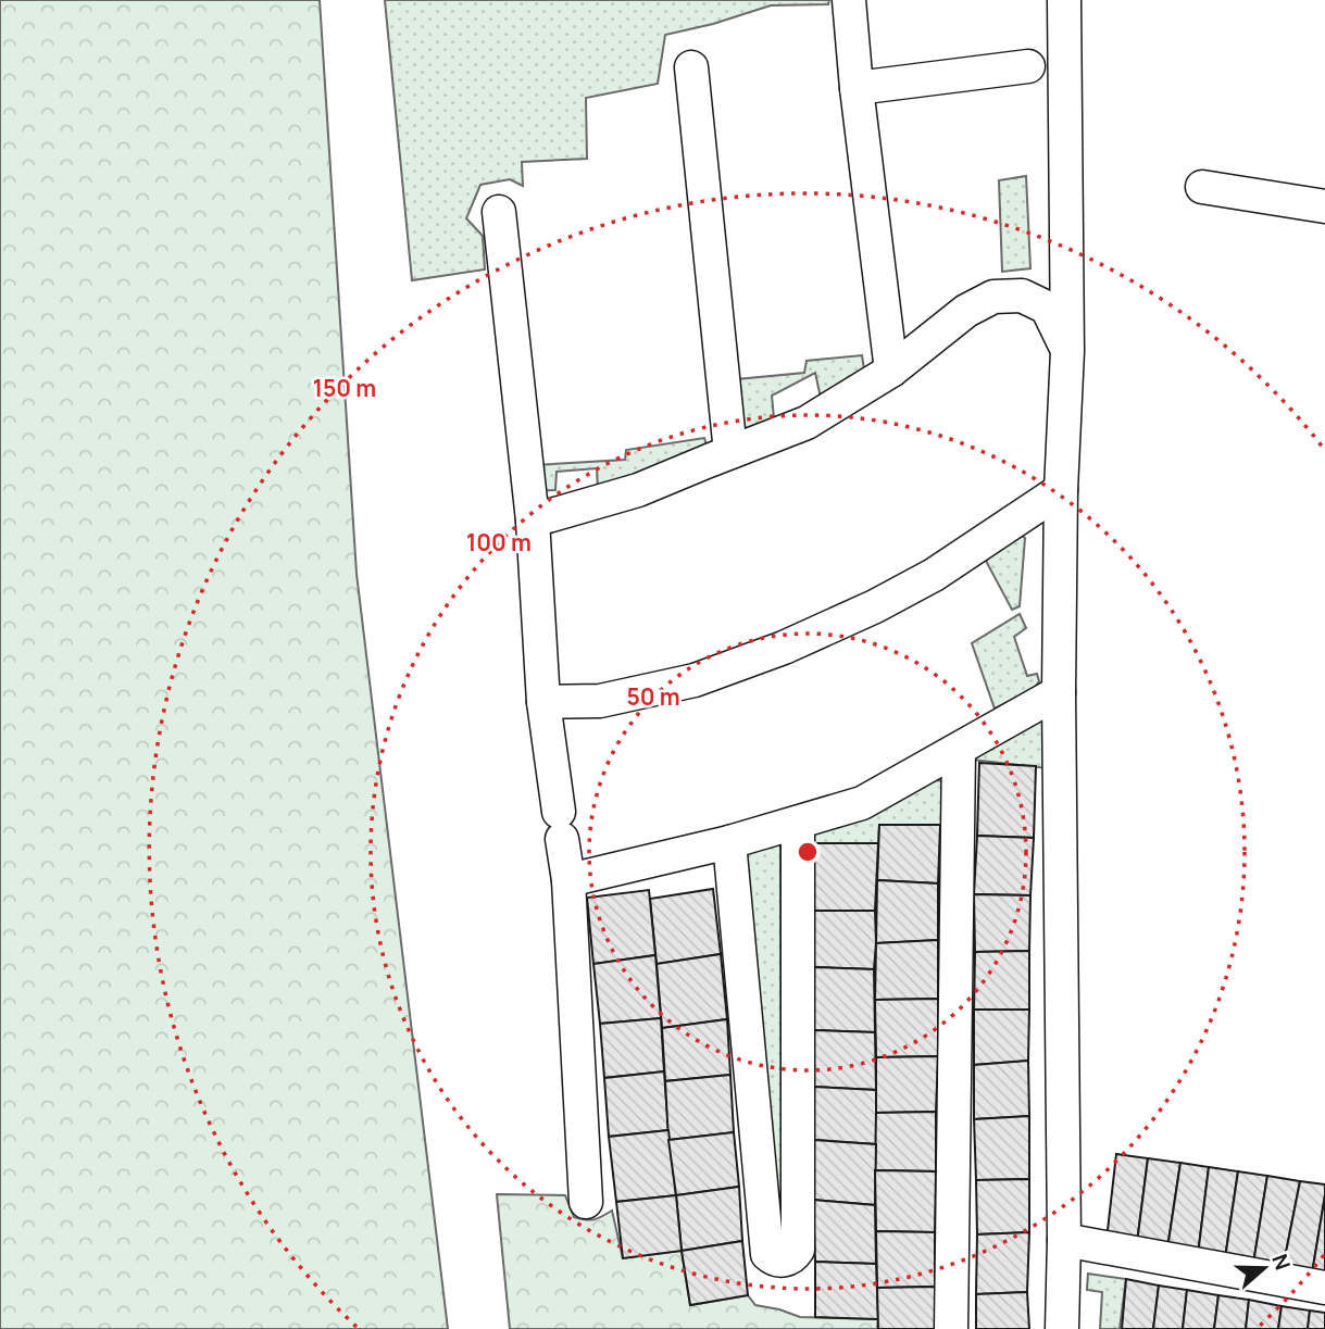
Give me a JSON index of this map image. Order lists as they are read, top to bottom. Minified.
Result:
{"north":"right","rings":["150 m","100 m","50 m"]}
